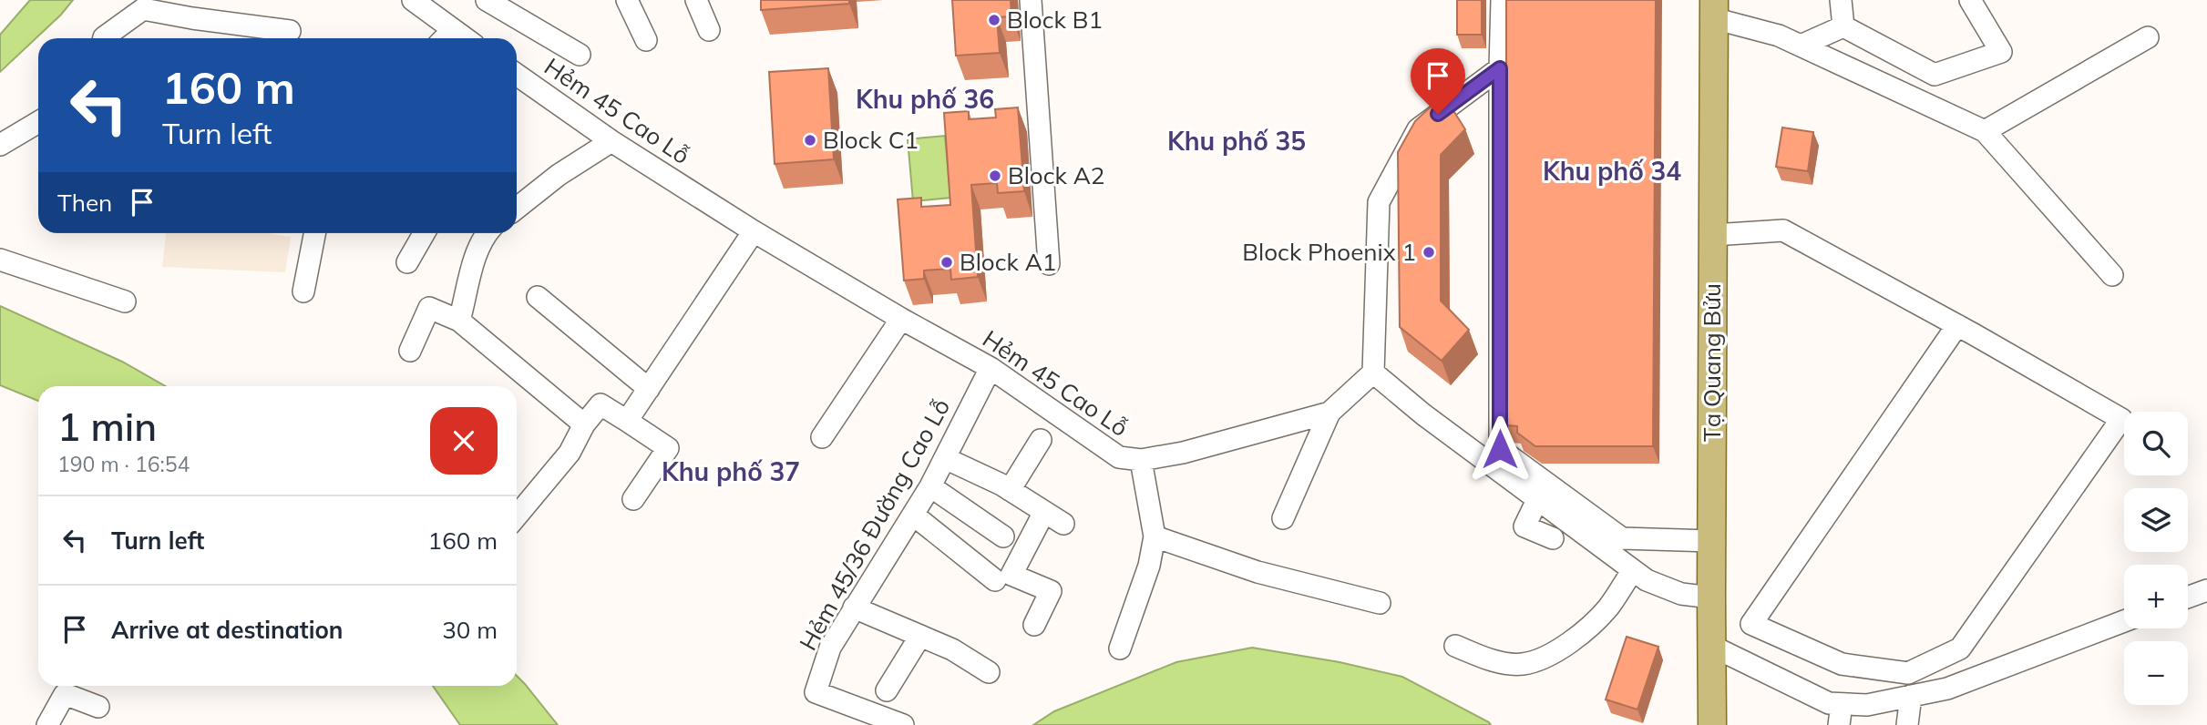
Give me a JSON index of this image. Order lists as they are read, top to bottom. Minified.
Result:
{"streets":{"main road":["Tạ Quang Bửu"],"lane":["Hẻm 45 Cao Lỗ","Hẻm 45/36 Đường Cao Lỗ"]},"crossings":[["Hẻm 45 Cao Lỗ","Hẻm 45/36 Đường Cao Lỗ"]],"districts":["Khu phố 36","Khu phố 35","Khu phố 34","Khu phố 37"],"places":["Block B1","Block C1","Block A2","Block Phoenix 1","Block A1"],"page":{"turn":["160 m","Turn left"],"then":"Then","heading":["1 min","190 m · 16:54"],"map_buttons":["+","−"],"list":[{"name":"Turn left","value":"160 m"},{"name":"Arrive at destination","value":"30 m"}]}}
